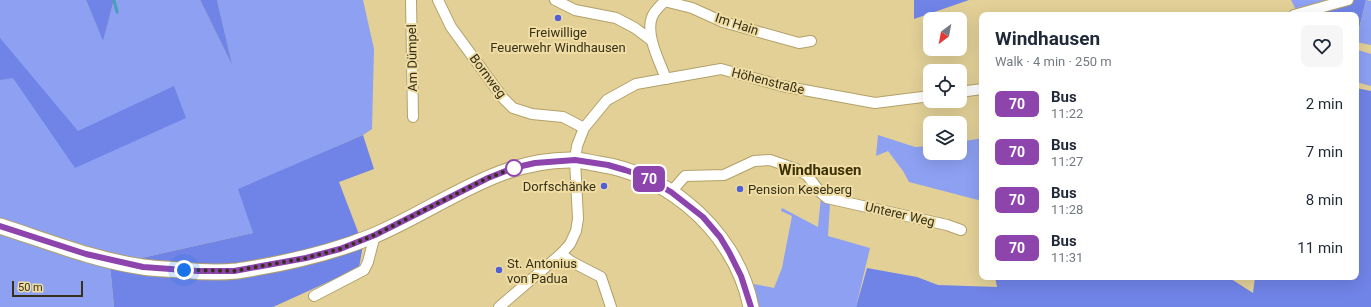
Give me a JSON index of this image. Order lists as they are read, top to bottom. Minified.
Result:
{"streets":{"street":["Im Hain","Am Dümpel","Bornweg","Höhenstraße","Unterer Weg"]},"crossings":[["Bornweg","Höhenstraße"]],"districts":["Windhausen"],"places":["Freiwillige Feuerwehr Windhausen","Dorfschänke","Pension Keseberg","St. Antonius von Padua"],"lines":["bus line 70"],"scale_bar":"50 m","north":"bottom left","page":{"on_map":"70","heading":["Windhausen","Walk · 4 min · 250 m"],"list":[{"mark":"70","name":"Bus","note":"11:22","value":"2 min"},{"mark":"70","name":"Bus","note":"11:27","value":"7 min"},{"mark":"70","name":"Bus","note":"11:28","value":"8 min"},{"mark":"70","name":"Bus","note":"11:31","value":"11 min"}],"scale":"50 m"}}
